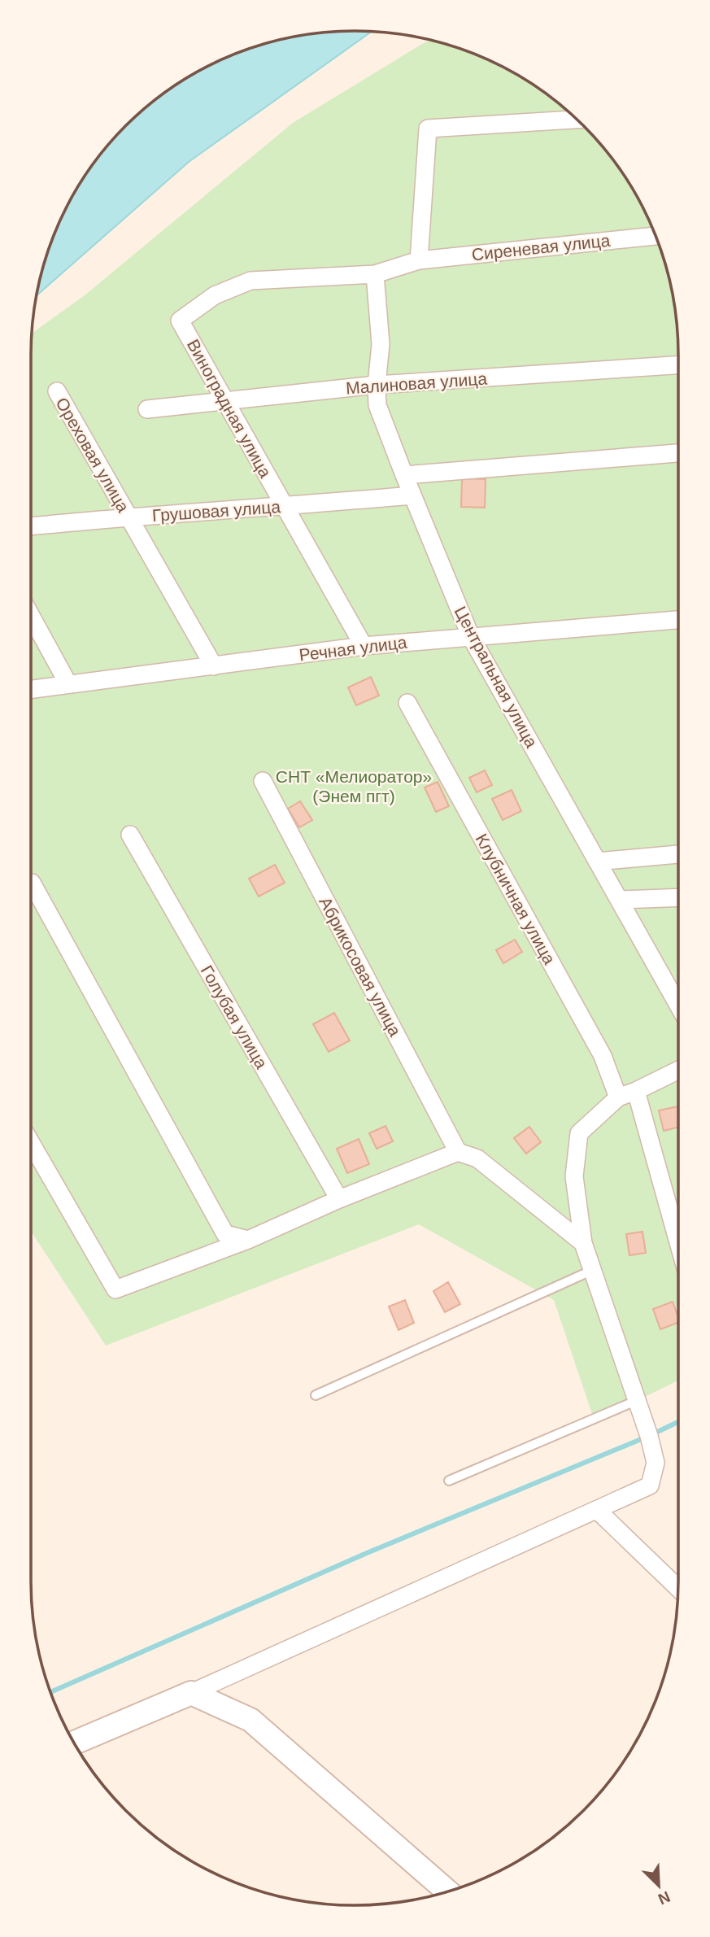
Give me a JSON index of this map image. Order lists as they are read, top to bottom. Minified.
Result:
{"streets":{"street":["Сиреневая улица","Малиновая улица","Виноградная улица","Ореховая улица","Грушовая улица","Речная улица","Центральная улица","Клубничная улица","Абрикосовая улица","Голубая улица"]},"crossings":[["Малиновая улица","Виноградная улица"],["Малиновая улица","Центральная улица"],["Виноградная улица","Грушовая улица"],["Виноградная улица","Речная улица"],["Виноградная улица","Центральная улица"],["Ореховая улица","Грушовая улица"],["Ореховая улица","Речная улица"],["Грушовая улица","Центральная улица"],["Речная улица","Центральная улица"]],"parks":["СНТ «Мелиоратор» (Энем пгт)"],"north":"bottom right"}
